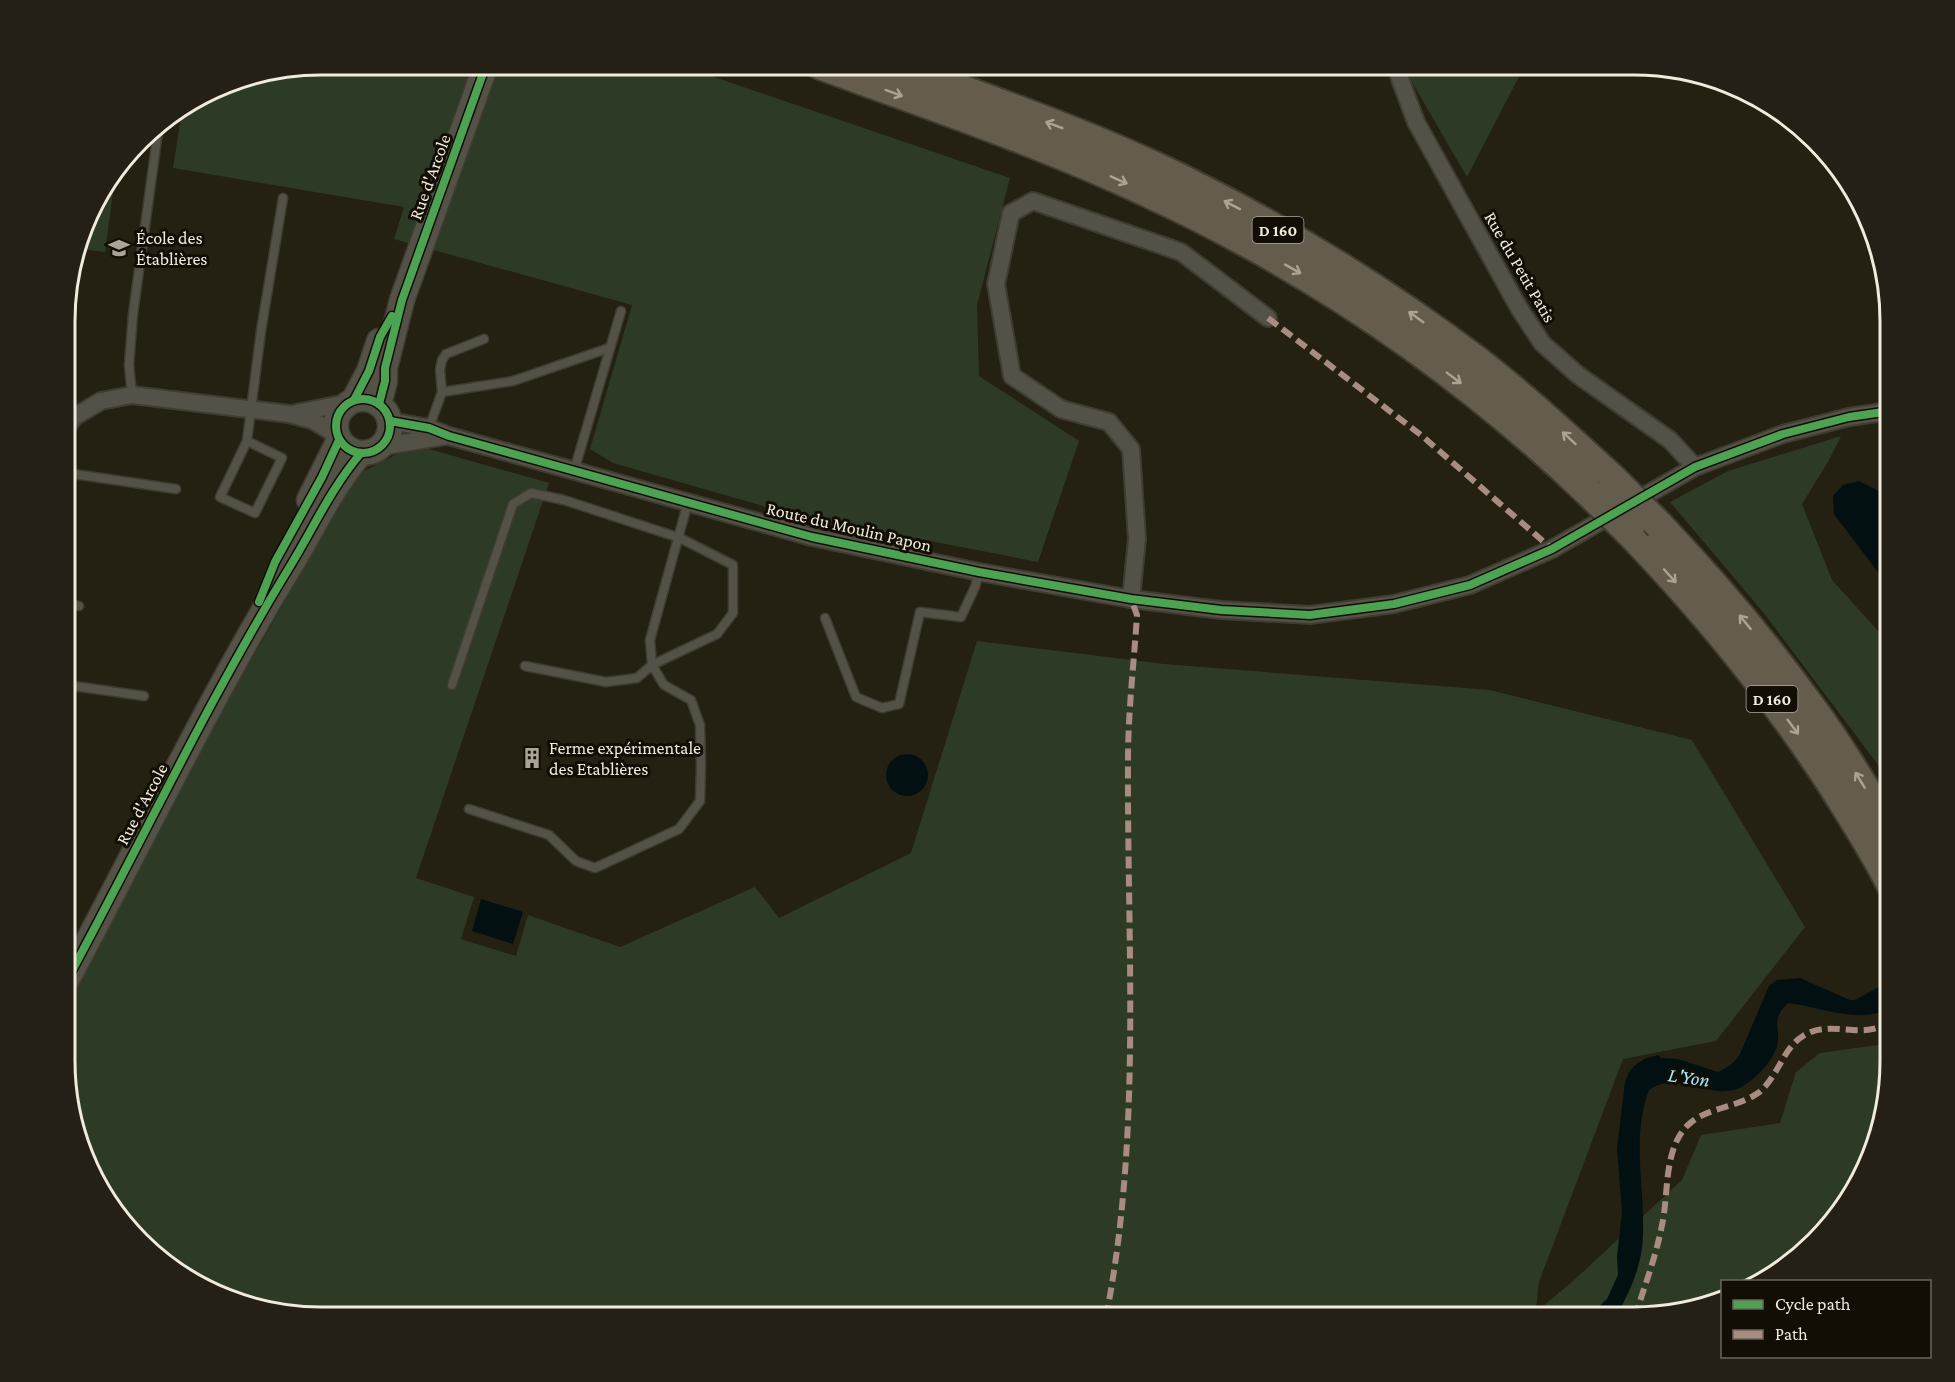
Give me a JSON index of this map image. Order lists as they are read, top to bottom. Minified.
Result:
{"streets":{"highway":["D 160"],"main road":["Rue d'Arcole"],"street":["Rue du Petit Patis","Route du Moulin Papon"]},"crossings":[["Rue d'Arcole","Route du Moulin Papon"],["Rue du Petit Patis","Route du Moulin Papon"]],"water":["L'Yon"],"places":{"school or university":["École des Établières"],"building":["Ferme expérimentale des Etablières"]},"legend":["Cycle path","Path"]}
